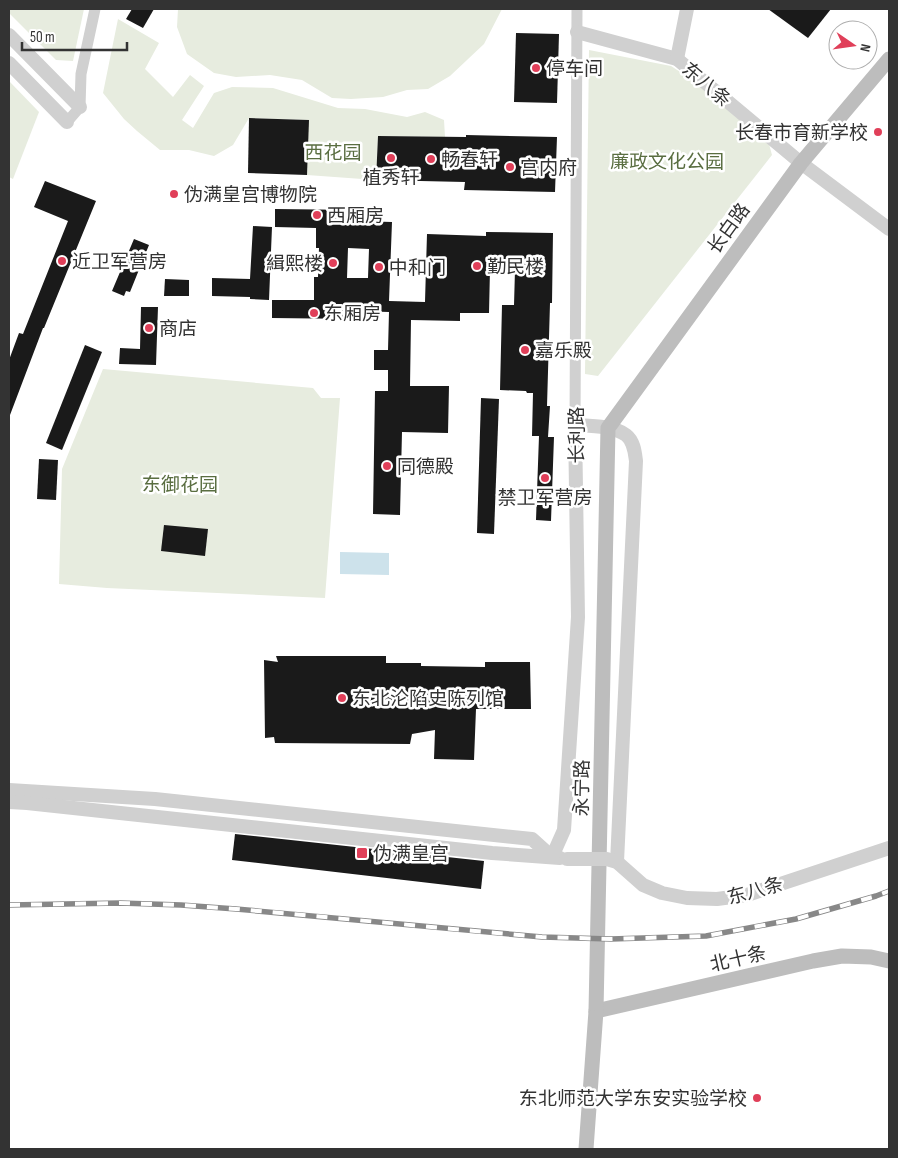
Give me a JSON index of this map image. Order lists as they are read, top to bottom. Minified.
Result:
{"streets":{"main road":["长白路","永宁路","北十条"],"street":["东八条","长利路"]},"crossings":[["东八条","长白路"],["东八条","长利路"],["长白路","永宁路"],["永宁路","北十条"]],"parks":["西花园","廉政文化公园","东御花园"],"places":{"other":["停车间","长春市育新学校","植秀轩","畅春轩","宫内府","伪满皇宫博物院","西厢房","近卫军营房","緝熙楼","勤民楼","中和门","东厢房","商店","嘉乐殿","同德殿","禁卫军营房","东北沦陷史陈列馆","东北师范大学东安实验学校"],"transit":["伪满皇宫"]},"scale_bar":"50 m","north":"right"}
